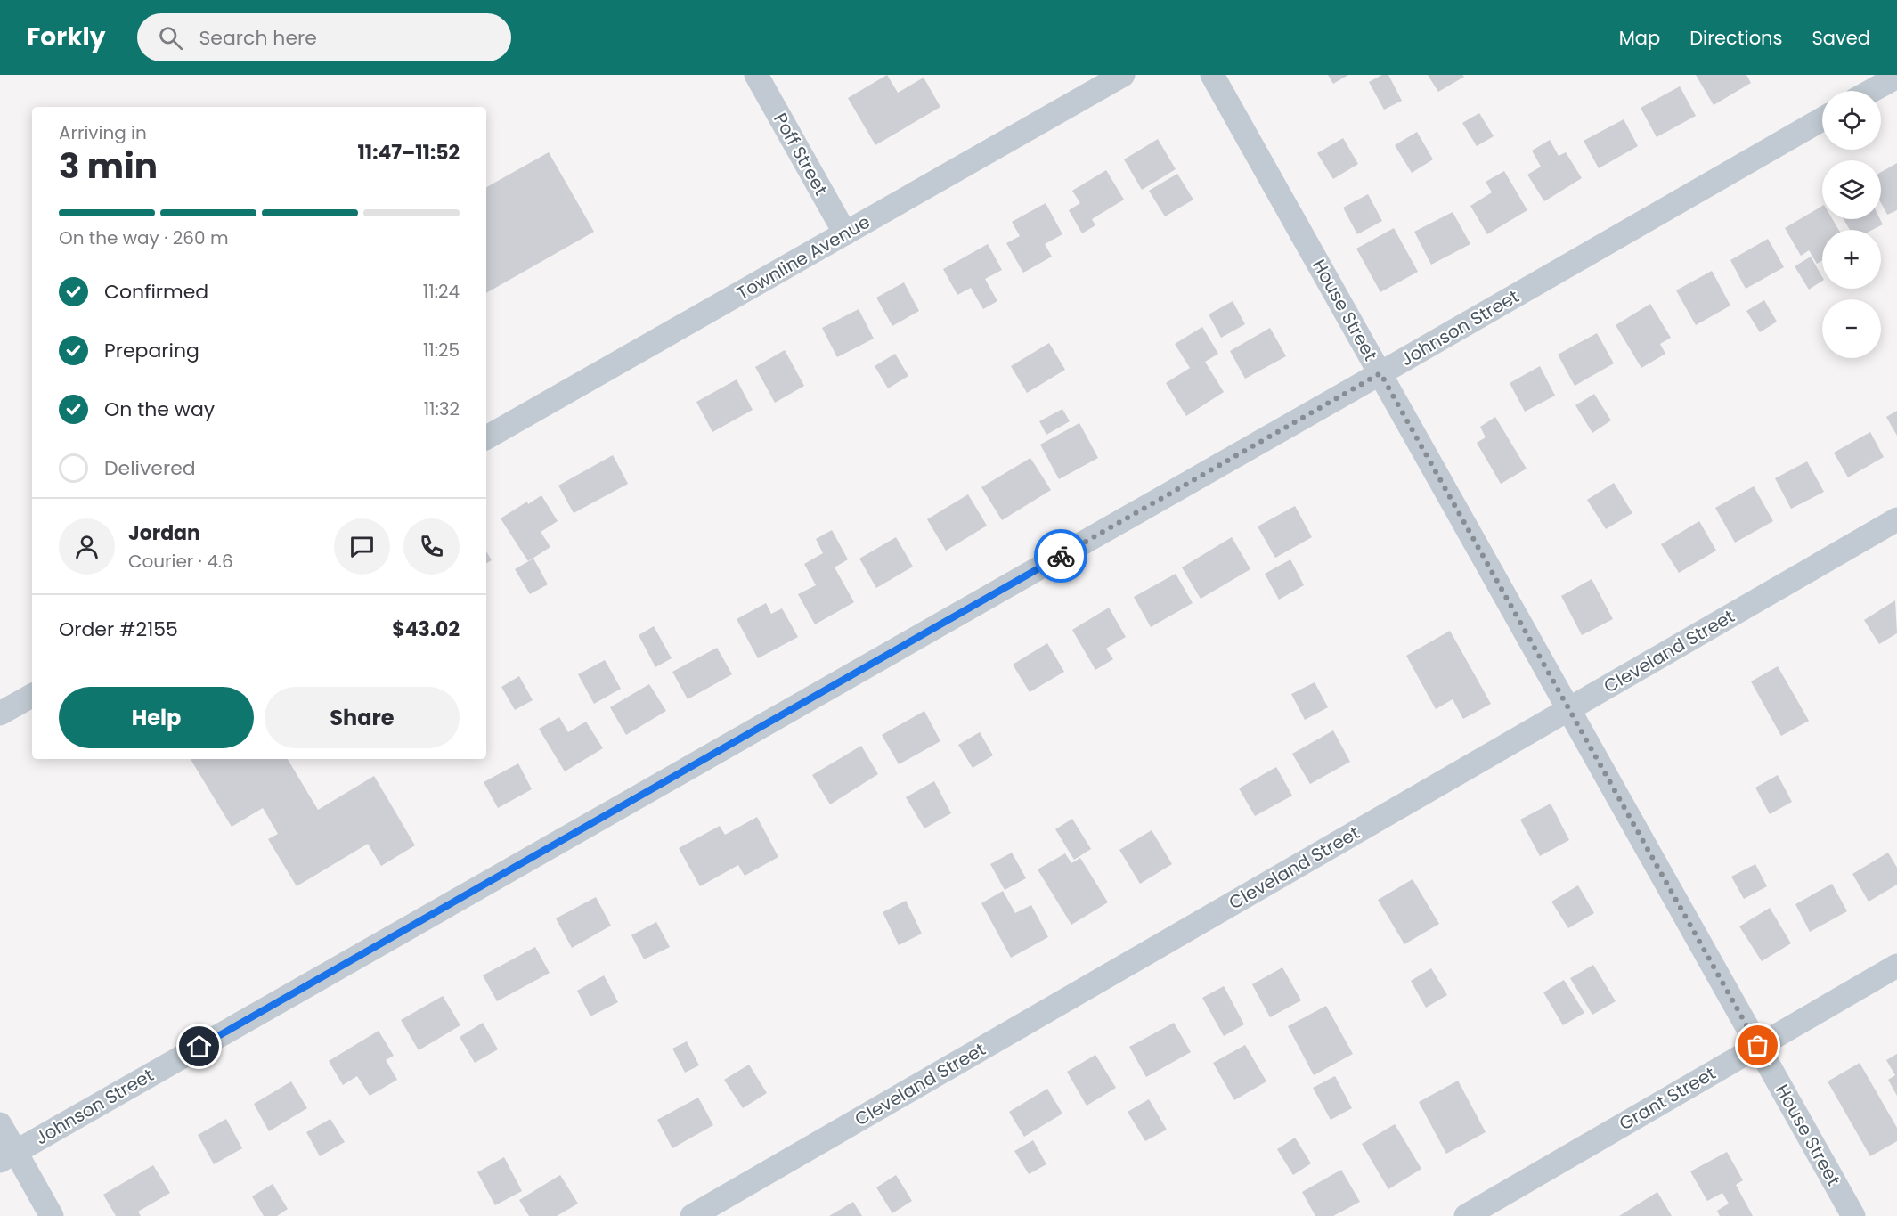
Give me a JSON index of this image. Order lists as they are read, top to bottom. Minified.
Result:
{"streets":{"street":["Poff Street","Townline Avenue","House Street","Johnson Street","Cleveland Street","Grant Street"]},"crossings":[["Poff Street","Townline Avenue"],["House Street","Johnson Street"],["House Street","Cleveland Street"],["House Street","Grant Street"]],"page":{"header":"Forkly","search":"Search here","nav":["Map","Directions","Saved"],"map_buttons":["+","−"],"heading":["3 min","Arriving in","11:47–11:52"],"panel":["Jordan","Courier · 4.6","Order #2155","$43.02"],"bar":"On the way · 260 m","list":[["Confirmed","11:24"],["Preparing","11:25"],["On the way","11:32"],"Delivered"],"buttons":["Help","Share"]}}
